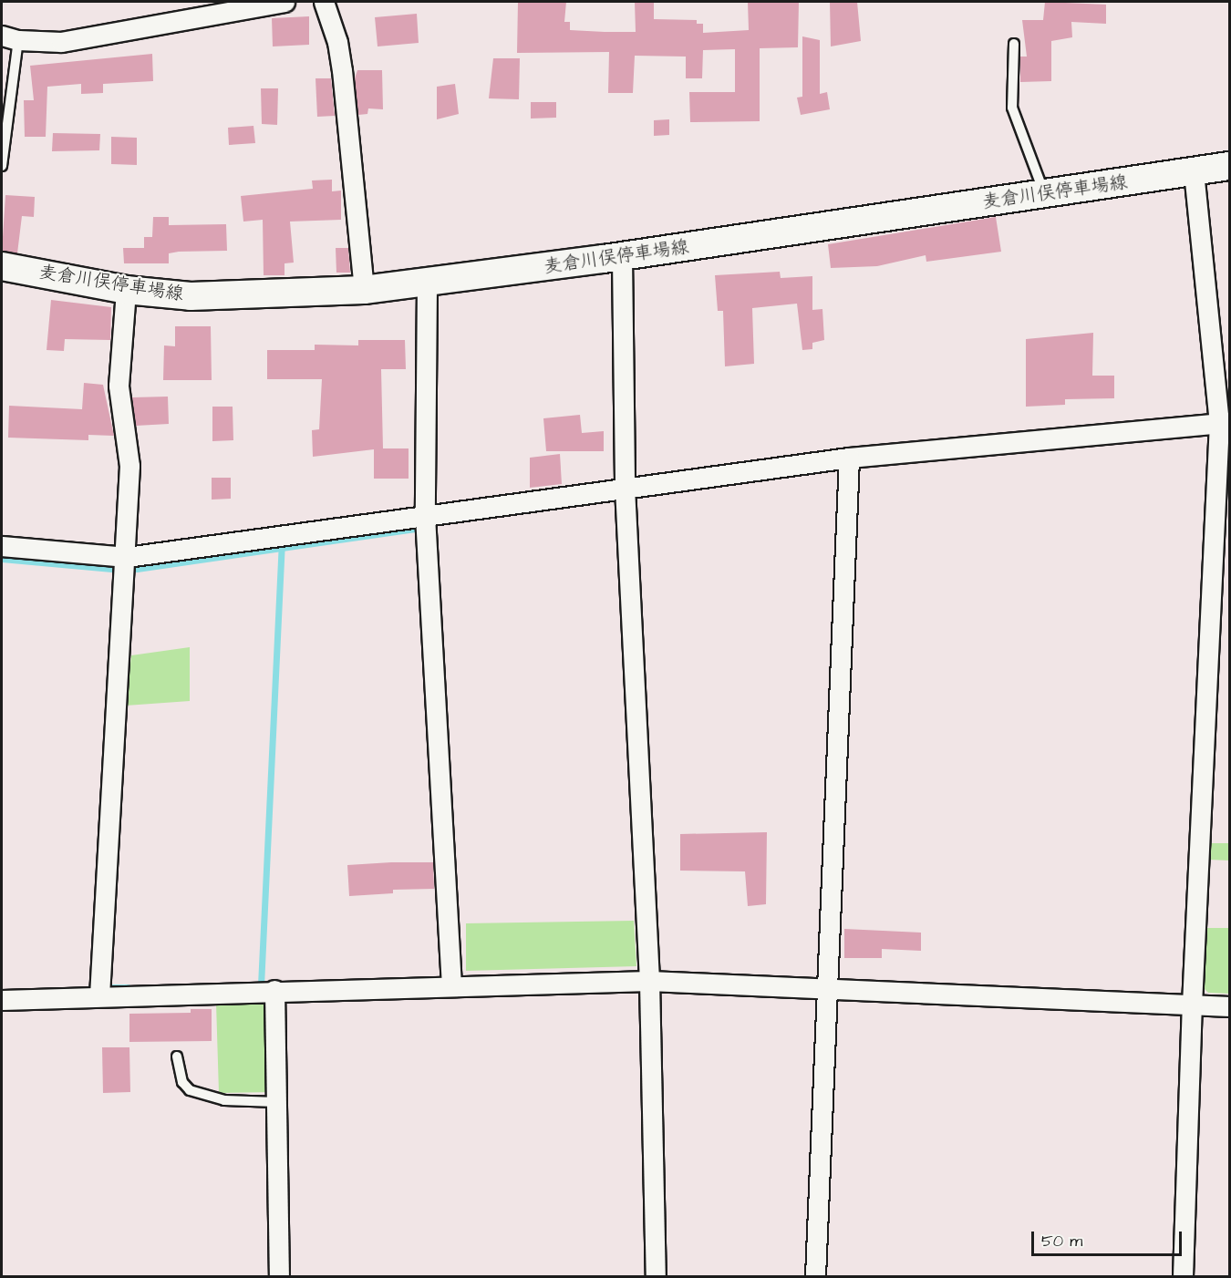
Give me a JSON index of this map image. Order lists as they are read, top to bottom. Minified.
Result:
{"streets":{"main road":["麦倉川俣停車場線"]},"scale_bar":"50 m"}
